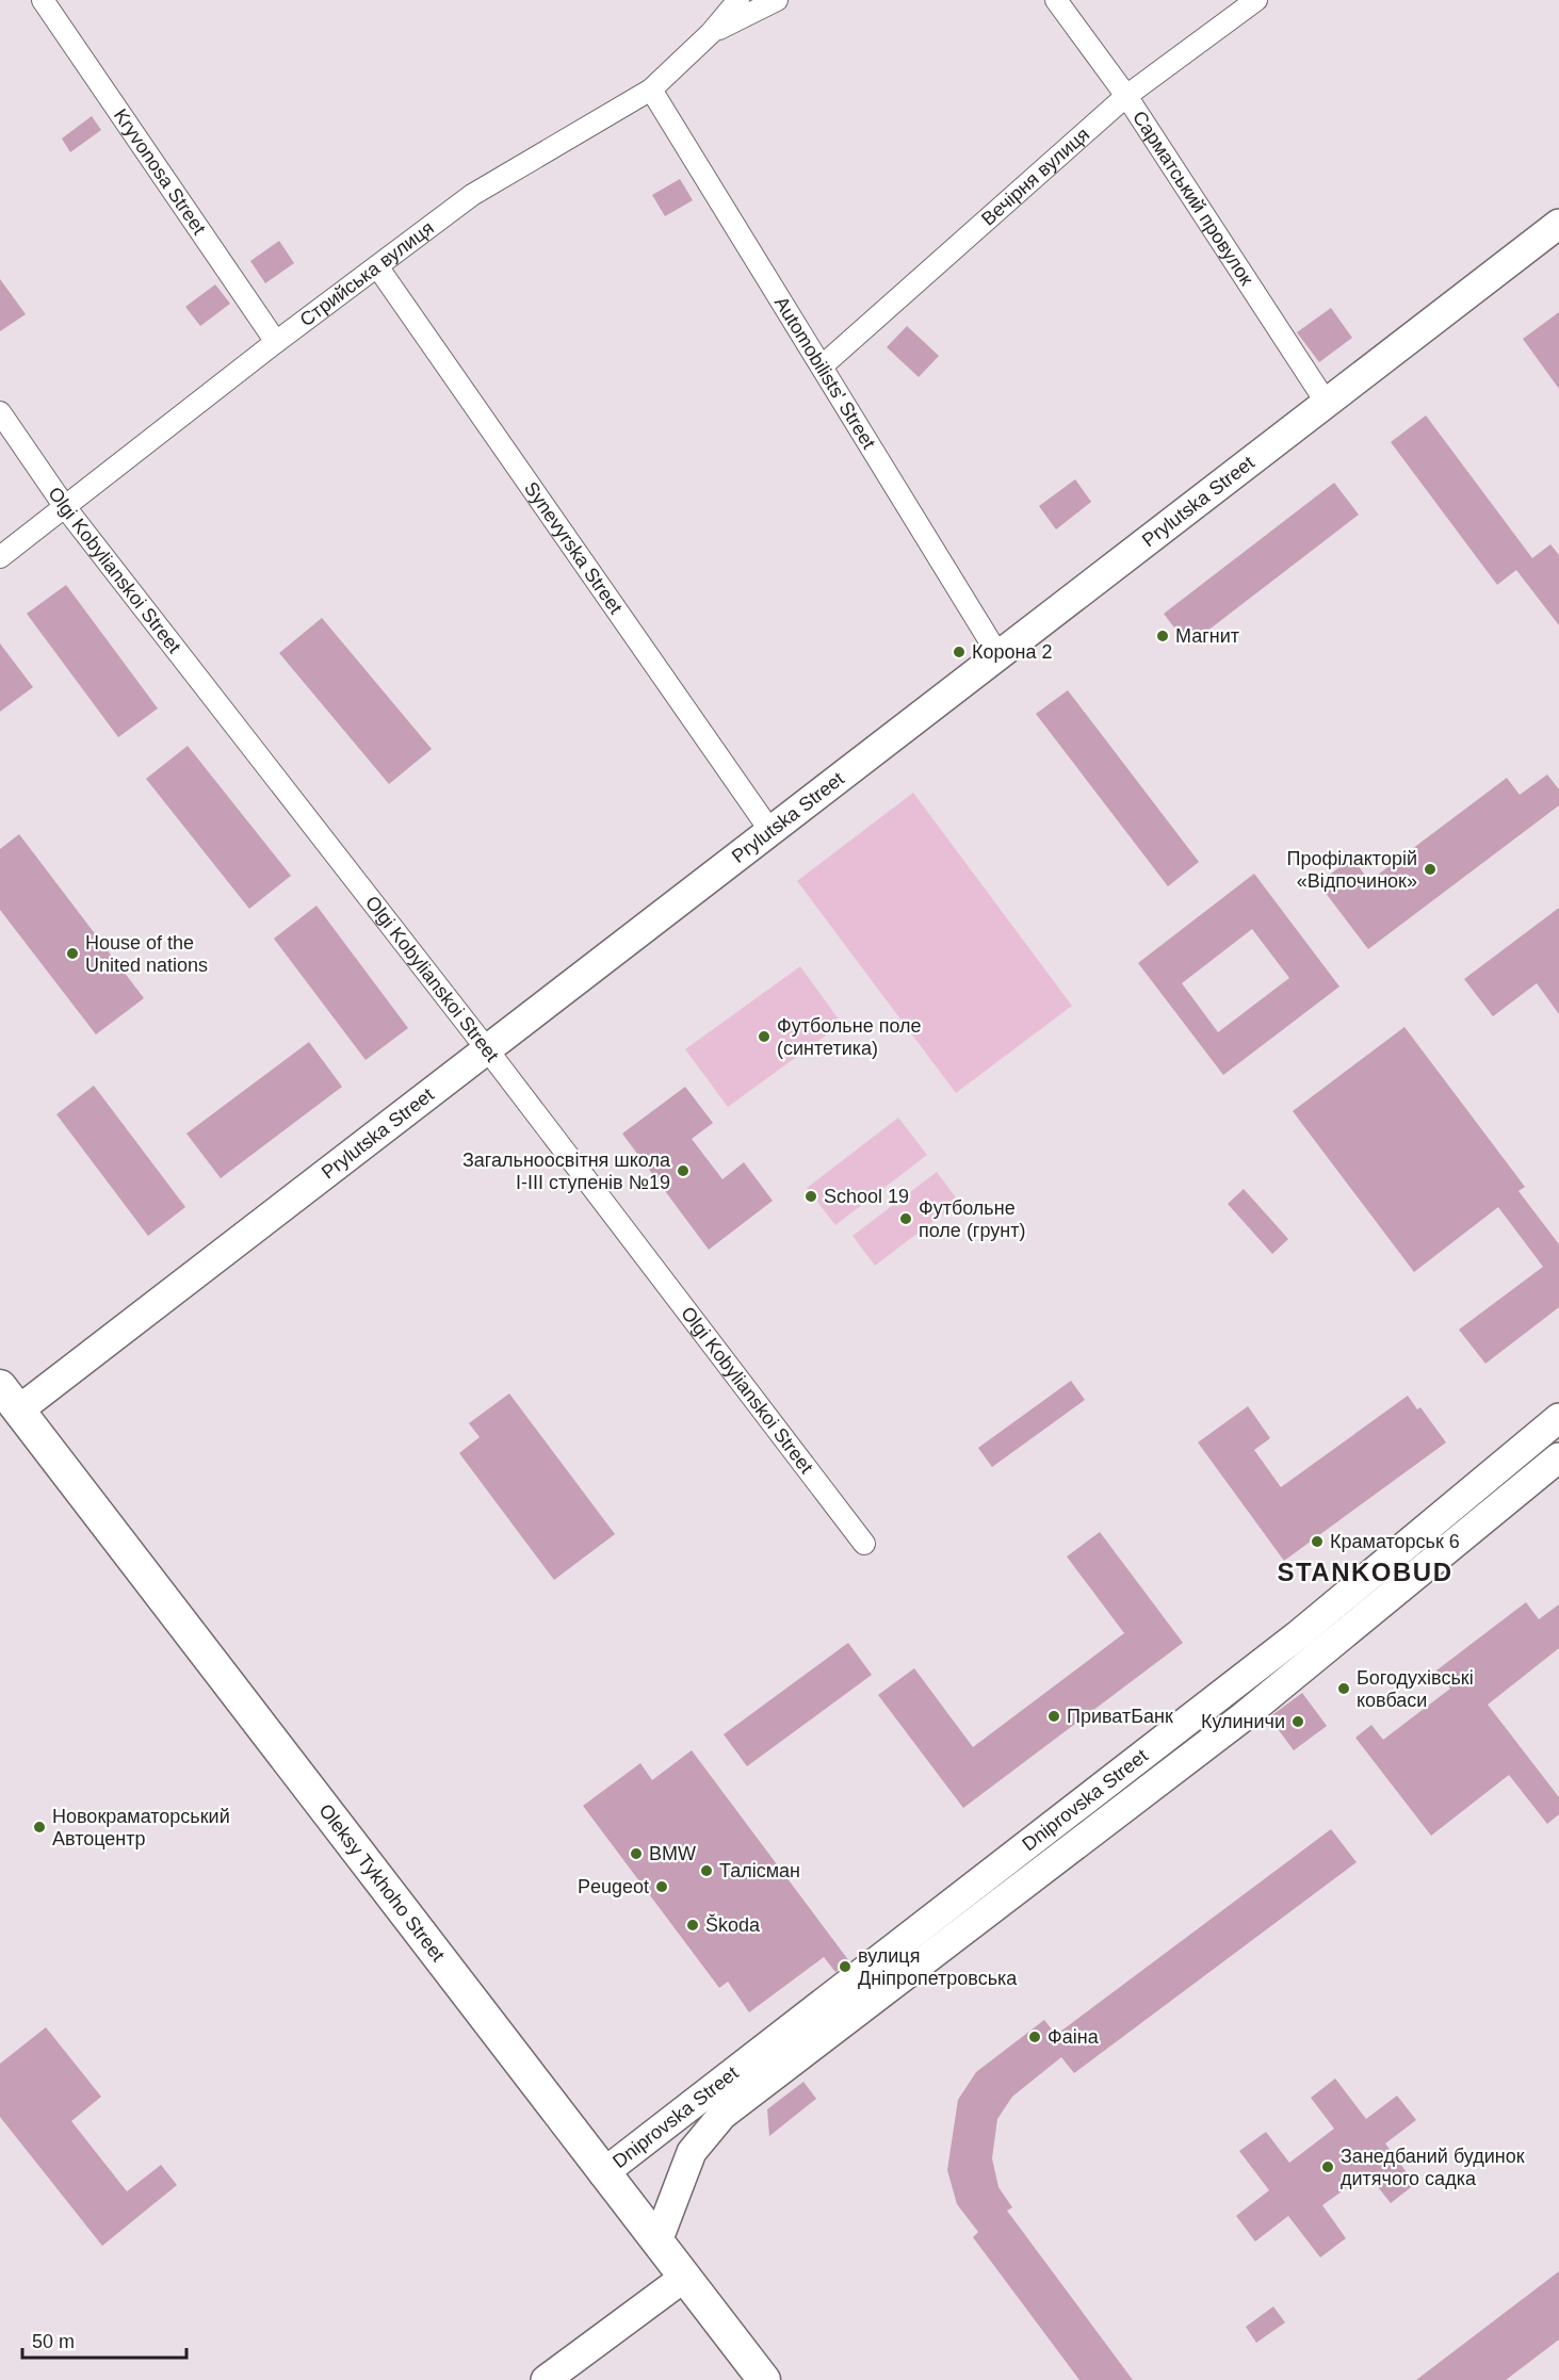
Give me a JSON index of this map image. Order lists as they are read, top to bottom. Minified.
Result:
{"streets":{"main road":["Oleksy Tykhoho Street"],"street":["Kryvonosa Street","Вечірня вулиця","Сарматський провулок","Стрийська вулиця","Automobilists' Street","Prylutska Street","Synevyrska Street","Olgi Kobylianskoi Street","Dniprovska Street"]},"crossings":[["Kryvonosa Street","Стрийська вулиця"],["Вечірня вулиця","Сарматський провулок"],["Вечірня вулиця","Automobilists' Street"],["Сарматський провулок","Prylutska Street"],["Стрийська вулиця","Automobilists' Street"],["Стрийська вулиця","Synevyrska Street"],["Стрийська вулиця","Olgi Kobylianskoi Street"],["Automobilists' Street","Prylutska Street"],["Prylutska Street","Synevyrska Street"],["Prylutska Street","Olgi Kobylianskoi Street"],["Prylutska Street","Oleksy Tykhoho Street"],["Dniprovska Street","Oleksy Tykhoho Street"]],"districts":["STANKOBUD"],"places":["Магнит","Корона 2","Профілакторій «Відпочинок»","House of the United nations","Футбольне поле (синтетика)","Загальноосвітня школа І-ІІІ ступенів №19","School 19","Футбольне поле (грунт)","Краматорськ 6","Богодухівські ковбаси","ПриватБанк","Кулиничи","Новокраматорський Автоцентр","BMW","Талісман","Peugeot","Škoda","вулиця Дніпропетровська","Фаіна","Занедбаний будинок дитячого садка"],"scale_bar":"50 m"}
